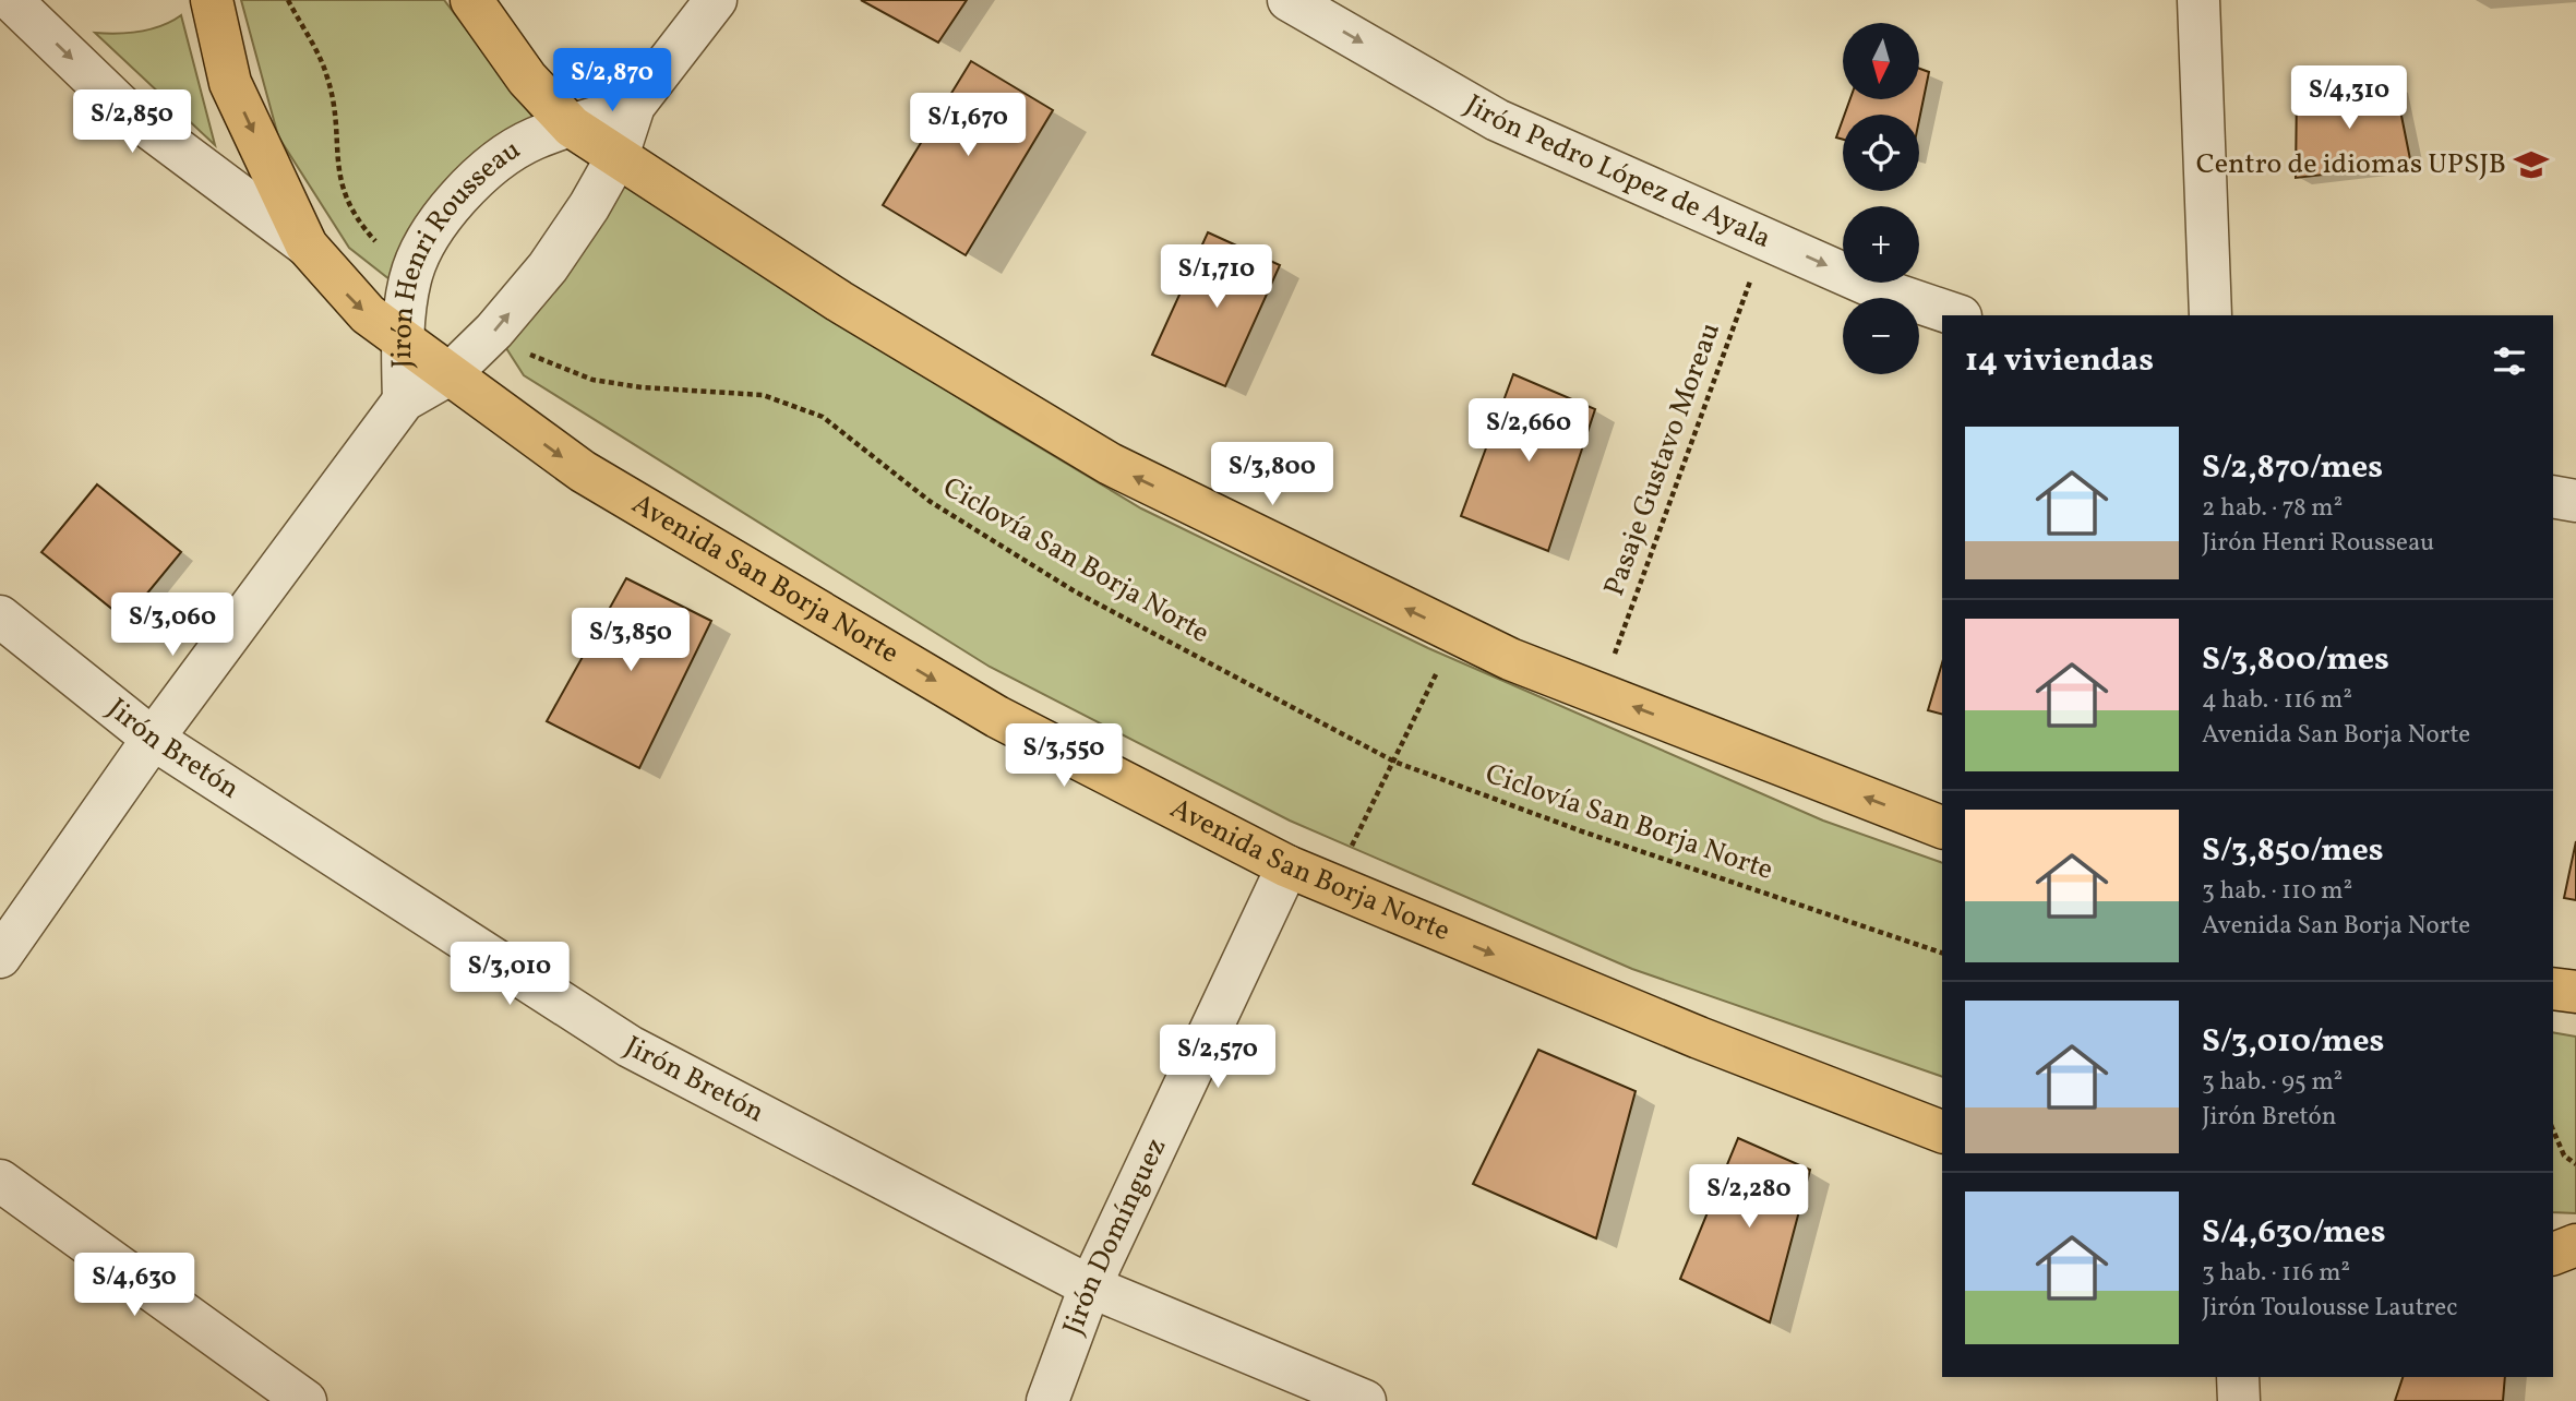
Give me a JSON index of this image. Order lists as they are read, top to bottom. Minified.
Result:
{"streets":{"main road":["Avenida San Borja Norte"],"street":["Jirón Pedro López de Ayala","Jirón Henri Rousseau","Jirón Bretón","Jirón Domínguez"],"path":["Pasaje Gustavo Moreau","Ciclovía San Borja Norte"]},"crossings":[["Jirón Pedro López de Ayala","Pasaje Gustavo Moreau"],["Jirón Henri Rousseau","Ciclovía San Borja Norte"],["Jirón Henri Rousseau","Avenida San Borja Norte"],["Jirón Henri Rousseau","Jirón Bretón"],["Avenida San Borja Norte","Jirón Domínguez"],["Jirón Bretón","Jirón Domínguez"]],"one_way":["Jirón Pedro López de Ayala","Avenida San Borja Norte"],"places":{"school or university":["Centro de idiomas UPSJB"]},"north":"bottom","page":{"map_buttons":["+","−"],"price":["S/2,870","S/4,310","S/2,850","S/1,670","S/1,710","S/2,660","S/3,800","S/3,060","S/3,850","S/3,550","S/3,010","S/2,570","S/2,280","S/4,630"],"heading":"14 viviendas","list":[{"name":"S/2,870/mes","note":"2 hab. · 78 m² · Jirón Henri Rousseau"},{"name":"S/3,800/mes","note":"4 hab. · 116 m² · Avenida San Borja Norte"},{"name":"S/3,850/mes","note":"3 hab. · 110 m² · Avenida San Borja Norte"},{"name":"S/3,010/mes","note":"3 hab. · 95 m² · Jirón Bretón"},{"name":"S/4,630/mes","note":"3 hab. · 116 m² · Jirón Toulousse Lautrec"}]}}
